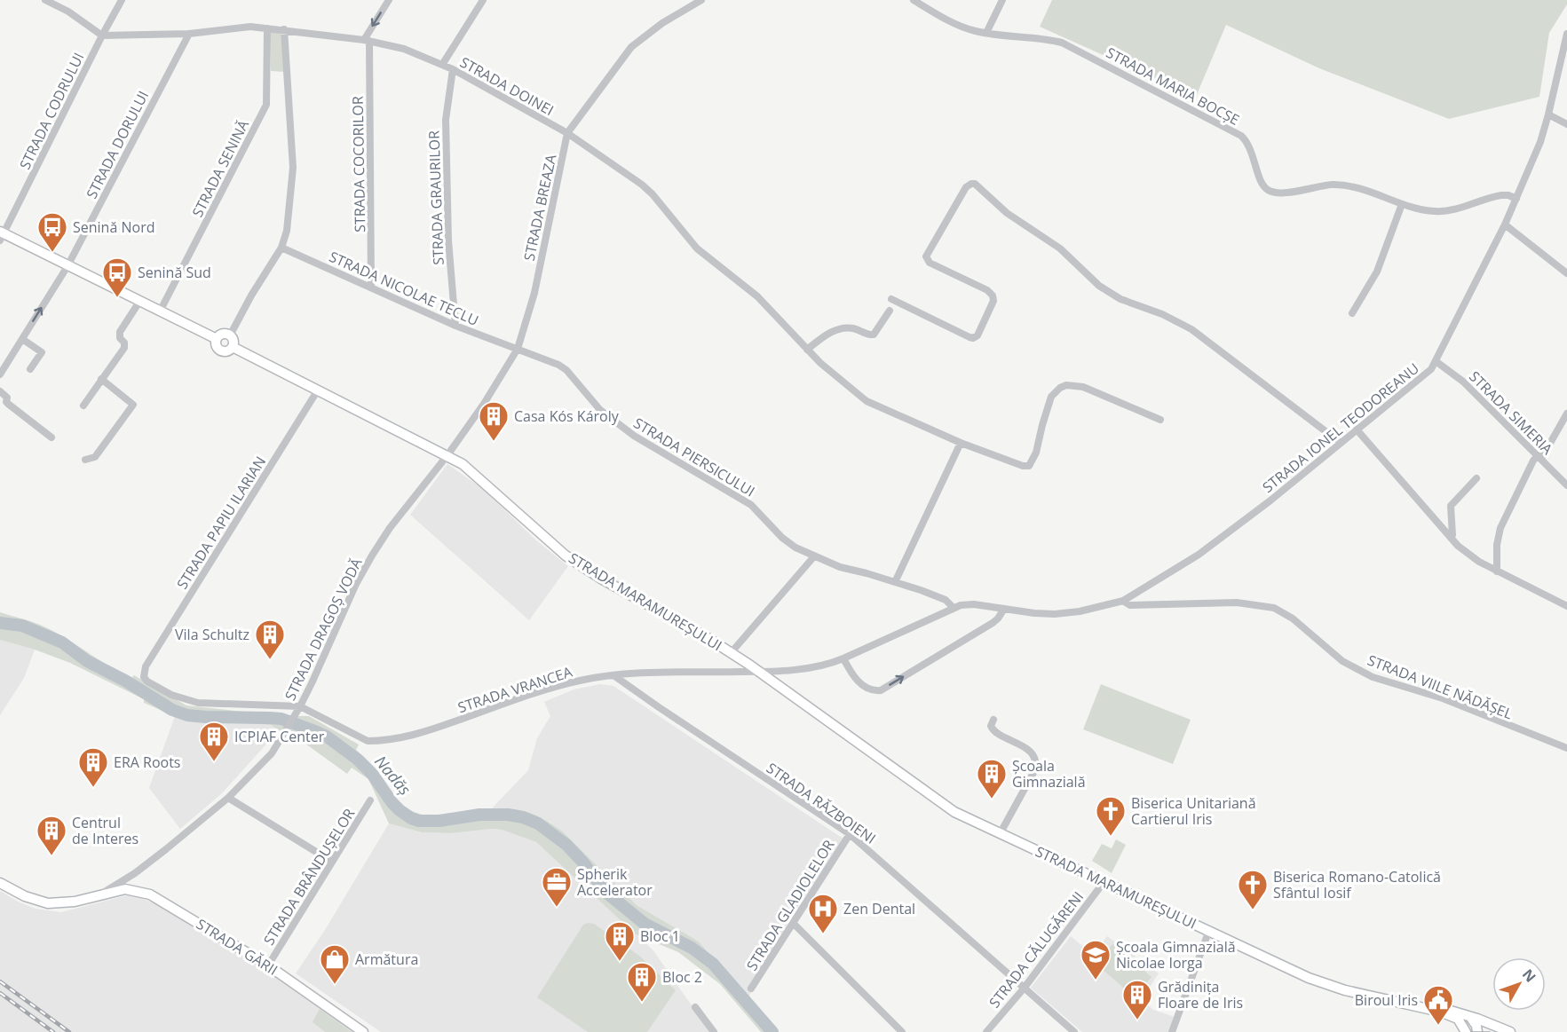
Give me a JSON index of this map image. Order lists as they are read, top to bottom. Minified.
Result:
{"streets":{"main road":["STRADA MARAMUREȘULUI","STRADA GĂRII"],"street":["STRADA DOINEI","STRADA MARIA BOCȘE","STRADA CODRULUI","STRADA DORULUI","STRADA COCORILOR","STRADA SENINĂ","STRADA GRAURILOR","STRADA BREAZA","STRADA NICOLAE TECLU","STRADA SIMERIA","STRADA IONEL TEODOREANU","STRADA PIERSICULUI","STRADA PAPIU ILARIAN","STRADA DRAGOȘ VODĂ","STRADA VIILE NĂDĂȘEL","STRADA VRANCEA","STRADA RĂZBOIENI","STRADA BRÂNDUȘELOR","STRADA GLADIOLELOR","STRADA CĂLUGĂRENI"]},"crossings":[["STRADA DOINEI","STRADA CODRULUI"],["STRADA DOINEI","STRADA DORULUI"],["STRADA DOINEI","STRADA COCORILOR"],["STRADA DOINEI","STRADA SENINĂ"],["STRADA DOINEI","STRADA GRAURILOR"],["STRADA DOINEI","STRADA BREAZA"],["STRADA MARIA BOCȘE","STRADA IONEL TEODOREANU"],["STRADA CODRULUI","STRADA MARAMUREȘULUI"],["STRADA DORULUI","STRADA MARAMUREȘULUI"],["STRADA COCORILOR","STRADA NICOLAE TECLU"],["STRADA SENINĂ","STRADA MARAMUREȘULUI"],["STRADA GRAURILOR","STRADA NICOLAE TECLU"],["STRADA BREAZA","STRADA NICOLAE TECLU"],["STRADA BREAZA","STRADA PIERSICULUI"],["STRADA BREAZA","STRADA MARAMUREȘULUI"],["STRADA BREAZA","STRADA DRAGOȘ VODĂ"],["STRADA NICOLAE TECLU","STRADA PIERSICULUI"],["STRADA SIMERIA","STRADA IONEL TEODOREANU"],["STRADA IONEL TEODOREANU","STRADA VIILE NĂDĂȘEL"],["STRADA PAPIU ILARIAN","STRADA MARAMUREȘULUI"],["STRADA PAPIU ILARIAN","STRADA VRANCEA"],["STRADA MARAMUREȘULUI","STRADA DRAGOȘ VODĂ"],["STRADA MARAMUREȘULUI","STRADA VRANCEA"],["STRADA MARAMUREȘULUI","STRADA CĂLUGĂRENI"],["STRADA DRAGOȘ VODĂ","STRADA VRANCEA"],["STRADA DRAGOȘ VODĂ","STRADA GĂRII"],["STRADA VRANCEA","STRADA RĂZBOIENI"],["STRADA RĂZBOIENI","STRADA GLADIOLELOR"],["STRADA RĂZBOIENI","STRADA CĂLUGĂRENI"],["STRADA BRÂNDUȘELOR","STRADA GĂRII"]],"water":["Nadăș"],"places":{"bus stop":["Senină Nord","Senină Sud"],"building":["Casa Kós Károly","Vila Schultz","ICPIAF Center","ERA Roots","Școala Gimnazială","Centrul de Interes","Bloc 1","Bloc 2","Grădinița Floare de Iris"],"church":["Biserica Unitariană Cartierul Iris","Biserica Romano-Catolică Sfântul Iosif"],"office":["Spherik Accelerator"],"hospital":["Zen Dental"],"school or university":["Școala Gimnazială Nicolae Iorga"],"shop":["Armătura"],"public building":["Biroul Iris"]},"north":"top right"}
